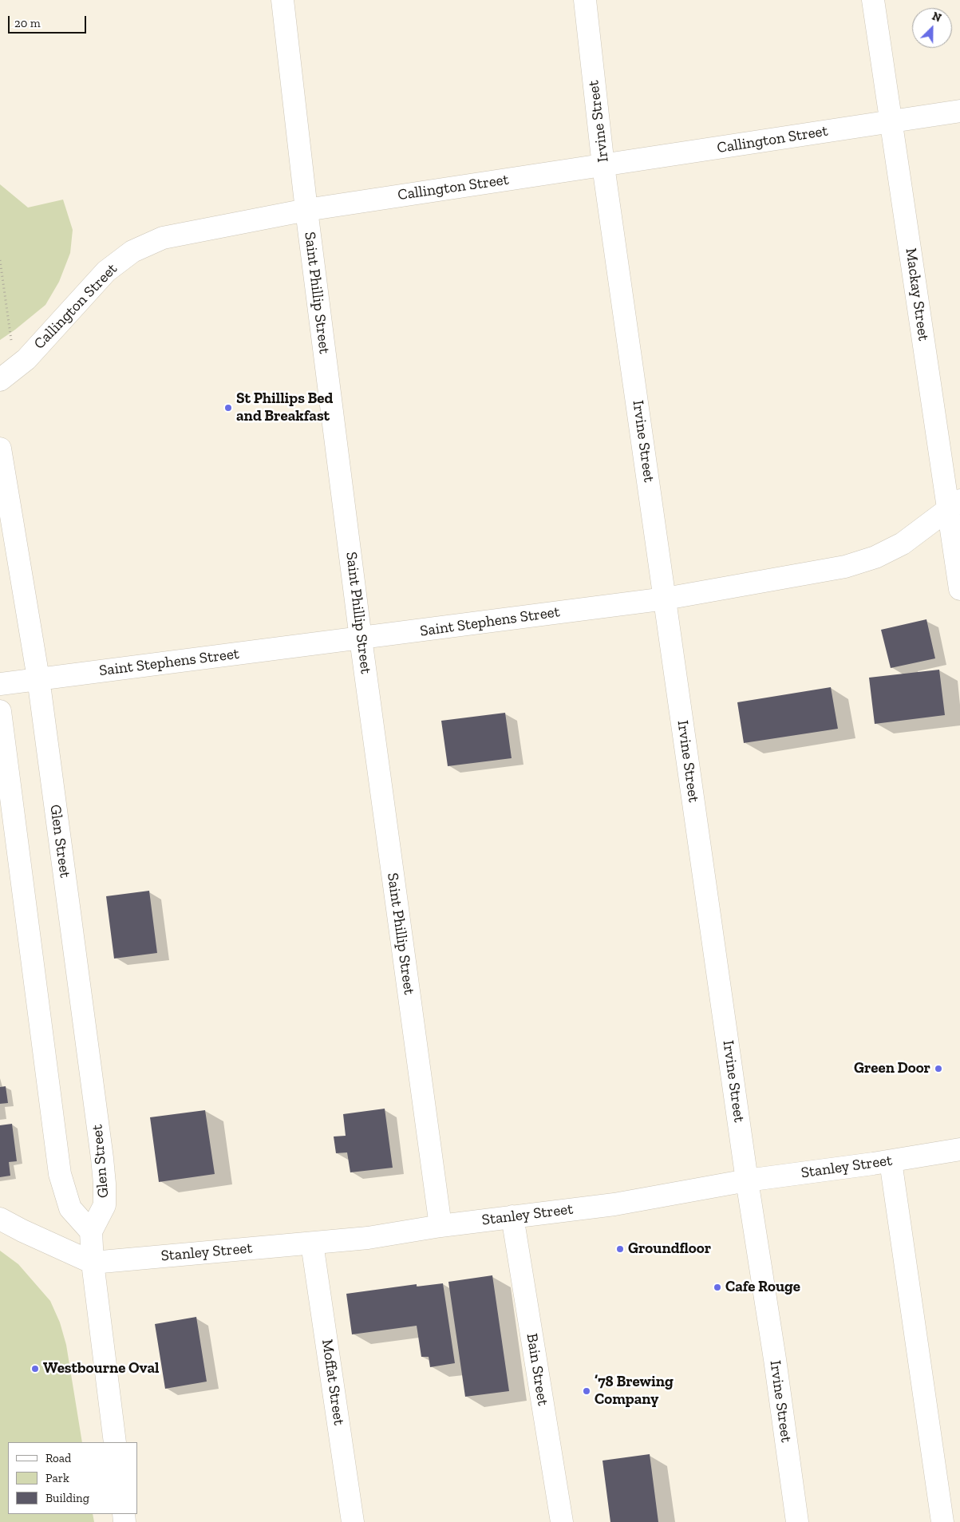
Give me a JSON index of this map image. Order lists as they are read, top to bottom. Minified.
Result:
{"streets":{"street":["Irvine Street","Callington Street","Saint Phillip Street","Mackay Street","Saint Stephens Street","Glen Street","Stanley Street","Bain Street","Moffat Street"]},"crossings":[["Irvine Street","Callington Street"],["Irvine Street","Saint Stephens Street"],["Irvine Street","Stanley Street"],["Callington Street","Saint Phillip Street"],["Callington Street","Mackay Street"],["Saint Phillip Street","Saint Stephens Street"],["Saint Phillip Street","Stanley Street"],["Mackay Street","Saint Stephens Street"],["Saint Stephens Street","Glen Street"],["Stanley Street","Bain Street"],["Stanley Street","Moffat Street"]],"places":["St Phillips Bed and Breakfast","Green Door","Groundfloor","Cafe Rouge","Westbourne Oval","’78 Brewing Company"],"legend":["Road","Park","Building"],"scale_bar":"20 m","north":"top right"}
